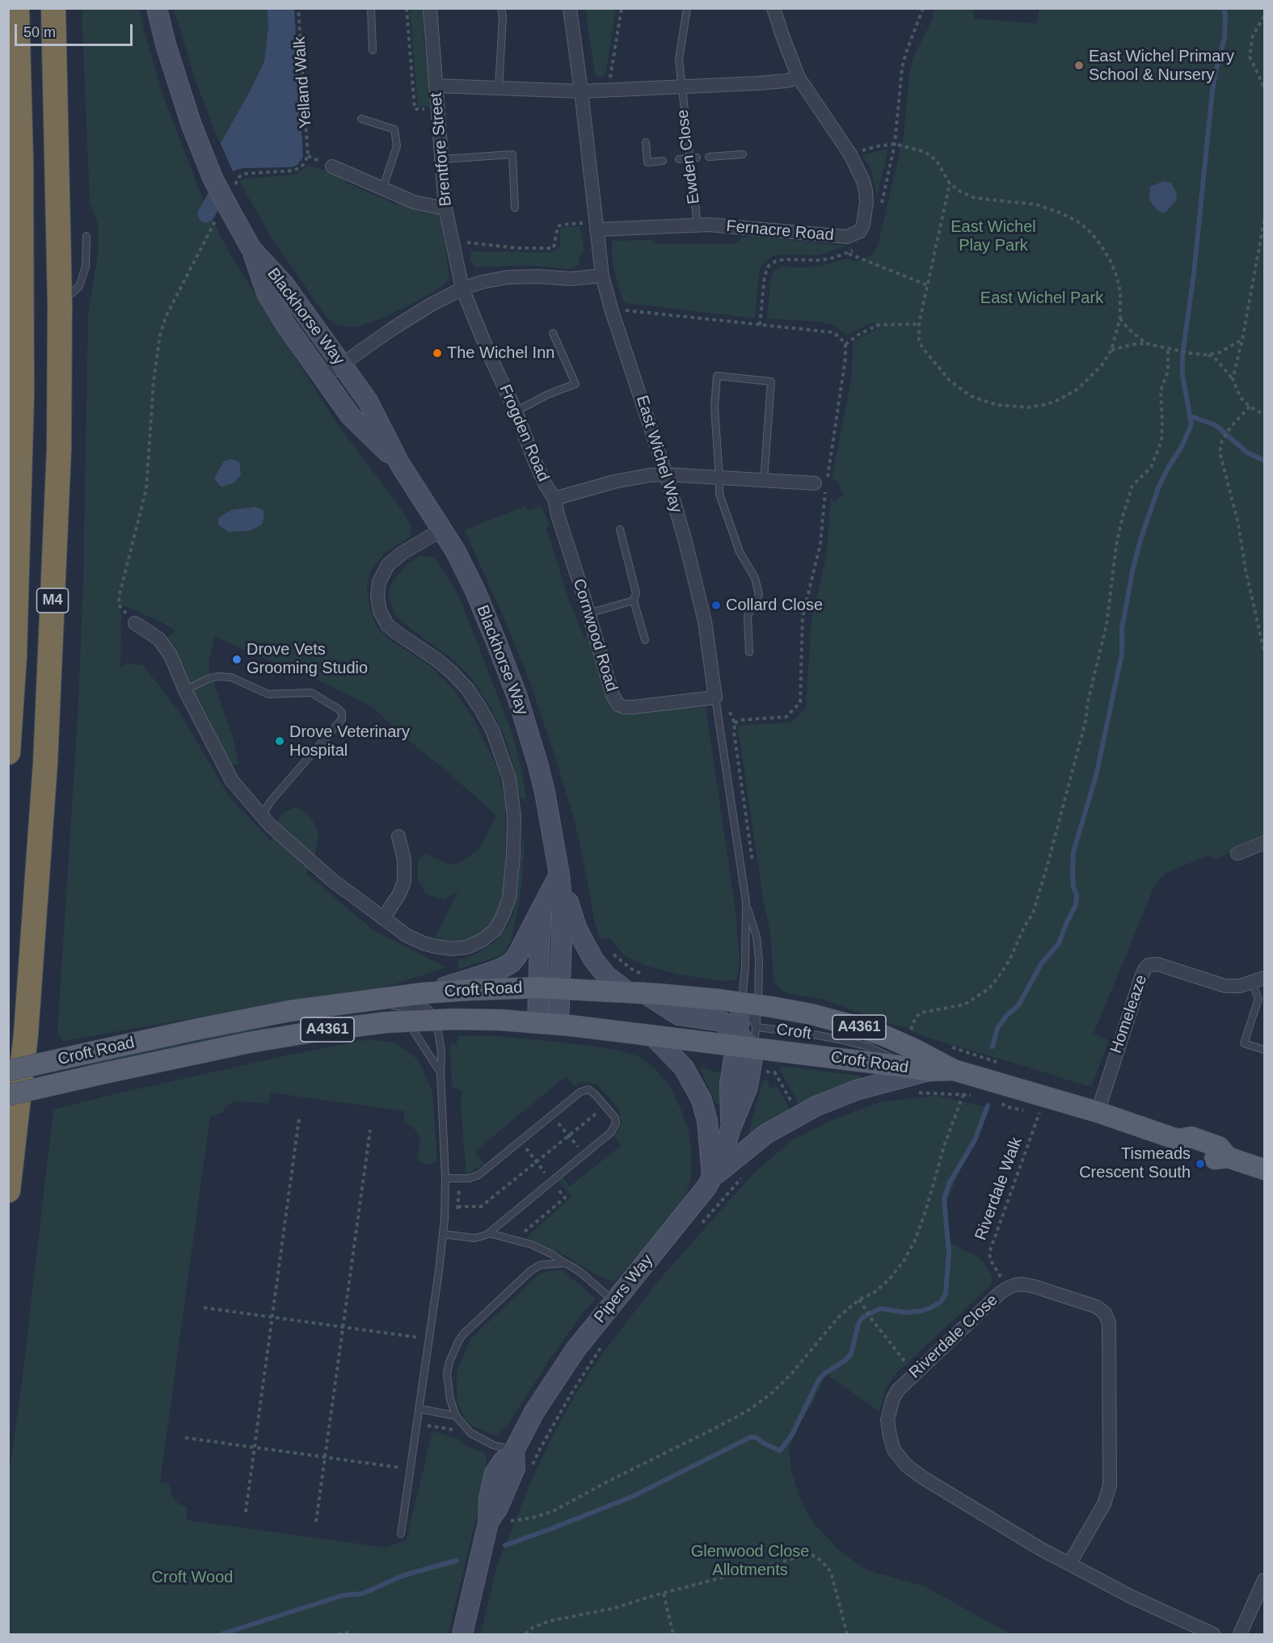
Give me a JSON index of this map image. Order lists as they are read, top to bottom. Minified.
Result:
{"streets":{"highway":["M4"],"main road":["Blackhorse Way","Croft Road","A4361","Pipers Way"],"street":["Brentfore Street","Ewden Close","Fernacre Road","Frogden Road","East Wichel Way","Cornwood Road","Homeleaze","Riverdale Close"],"lane":["Croft"],"path":["Yelland Walk","Riverdale Walk"]},"crossings":[["Brentfore Street","Ewden Close"],["Brentfore Street","Frogden Road"],["Ewden Close","Fernacre Road"],["Ewden Close","East Wichel Way"],["Fernacre Road","East Wichel Way"],["Blackhorse Way","Croft Road"],["Frogden Road","East Wichel Way"],["Frogden Road","Cornwood Road"],["East Wichel Way","Cornwood Road"],["East Wichel Way","Croft Road"],["East Wichel Way","Croft"],["Croft Road","Homeleaze"],["Croft Road","Croft"],["Croft Road","Riverdale Walk"],["Croft Road","Pipers Way"],["Croft","Pipers Way"],["Riverdale Walk","Riverdale Close"]],"parks":["East Wichel Play Park","East Wichel Park","Glenwood Close Allotments","Croft Wood"],"places":["East Wichel Primary School & Nursery","The Wichel Inn","Collard Close","Drove Vets Grooming Studio","Drove Veterinary Hospital","Tismeads Crescent South"],"scale_bar":"50 m"}
